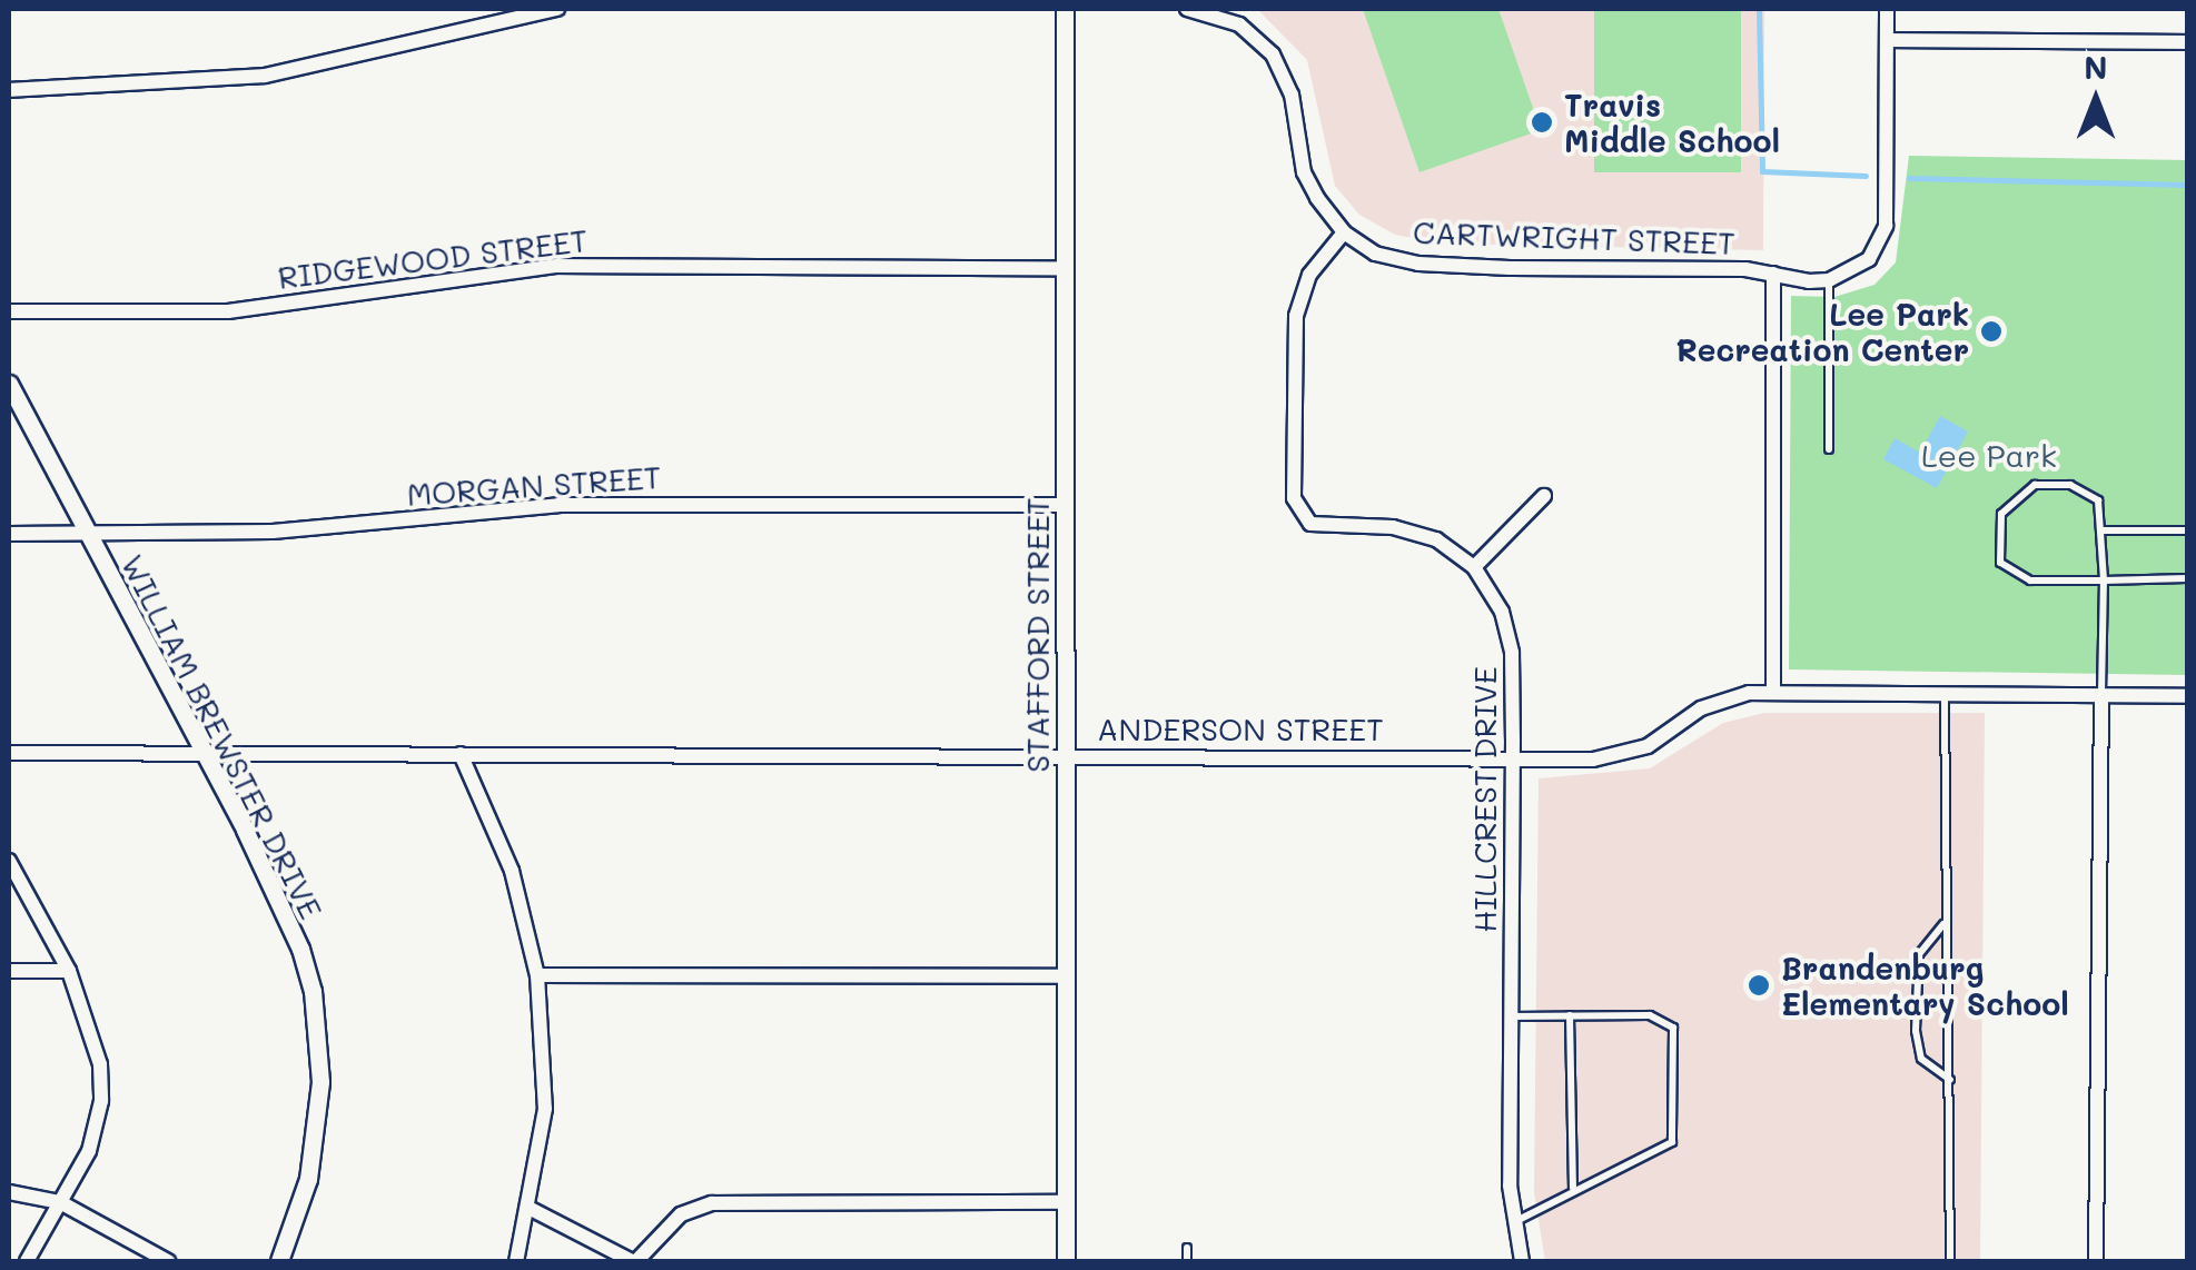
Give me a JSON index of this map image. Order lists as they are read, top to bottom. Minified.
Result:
{"streets":{"street":["CARTWRIGHT STREET","RIDGEWOOD STREET","MORGAN STREET","STAFFORD STREET","ANDERSON STREET","WILLIAM BREWSTER DRIVE","HILLCREST DRIVE"]},"crossings":[["CARTWRIGHT STREET","HILLCREST DRIVE"],["RIDGEWOOD STREET","STAFFORD STREET"],["MORGAN STREET","STAFFORD STREET"],["MORGAN STREET","WILLIAM BREWSTER DRIVE"],["STAFFORD STREET","ANDERSON STREET"],["ANDERSON STREET","WILLIAM BREWSTER DRIVE"],["ANDERSON STREET","HILLCREST DRIVE"]],"parks":["Lee Park"],"places":["Travis Middle School","Lee Park Recreation Center","Brandenburg Elementary School"],"north":"top"}
